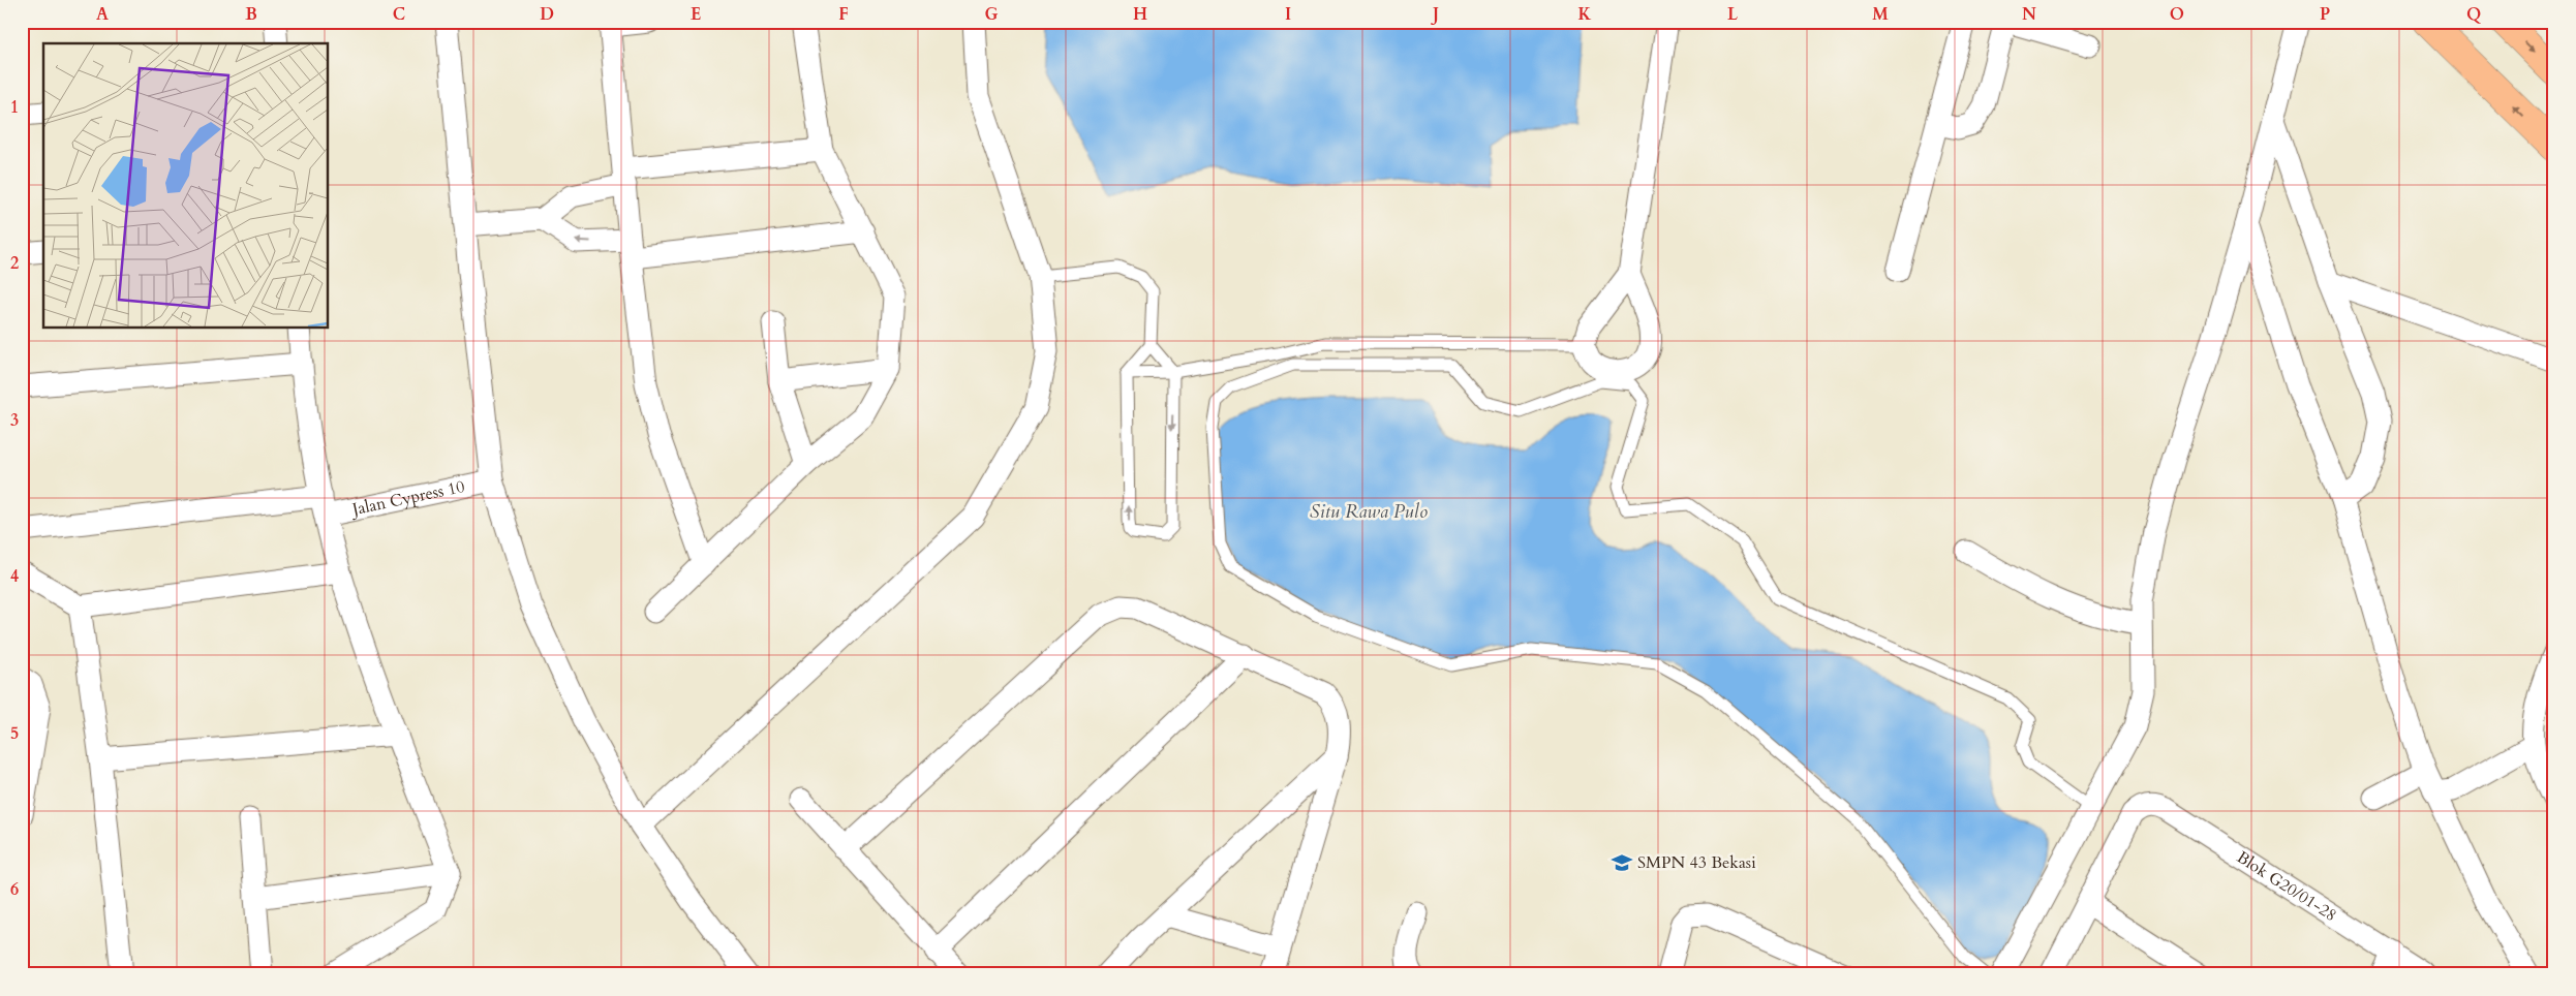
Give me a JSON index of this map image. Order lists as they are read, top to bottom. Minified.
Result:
{"streets":{"street":["Jalan Cypress 10","Blok G20/01-28"]},"water":["Situ Rawa Pulo"],"places":{"school or university":["SMPN 43 Bekasi"]},"grid":{"columns":["A","B","C","D","E","F","G","H","I","J","K","L","M","N","O","P","Q"],"rows":["1","2","3","4","5","6"]}}
